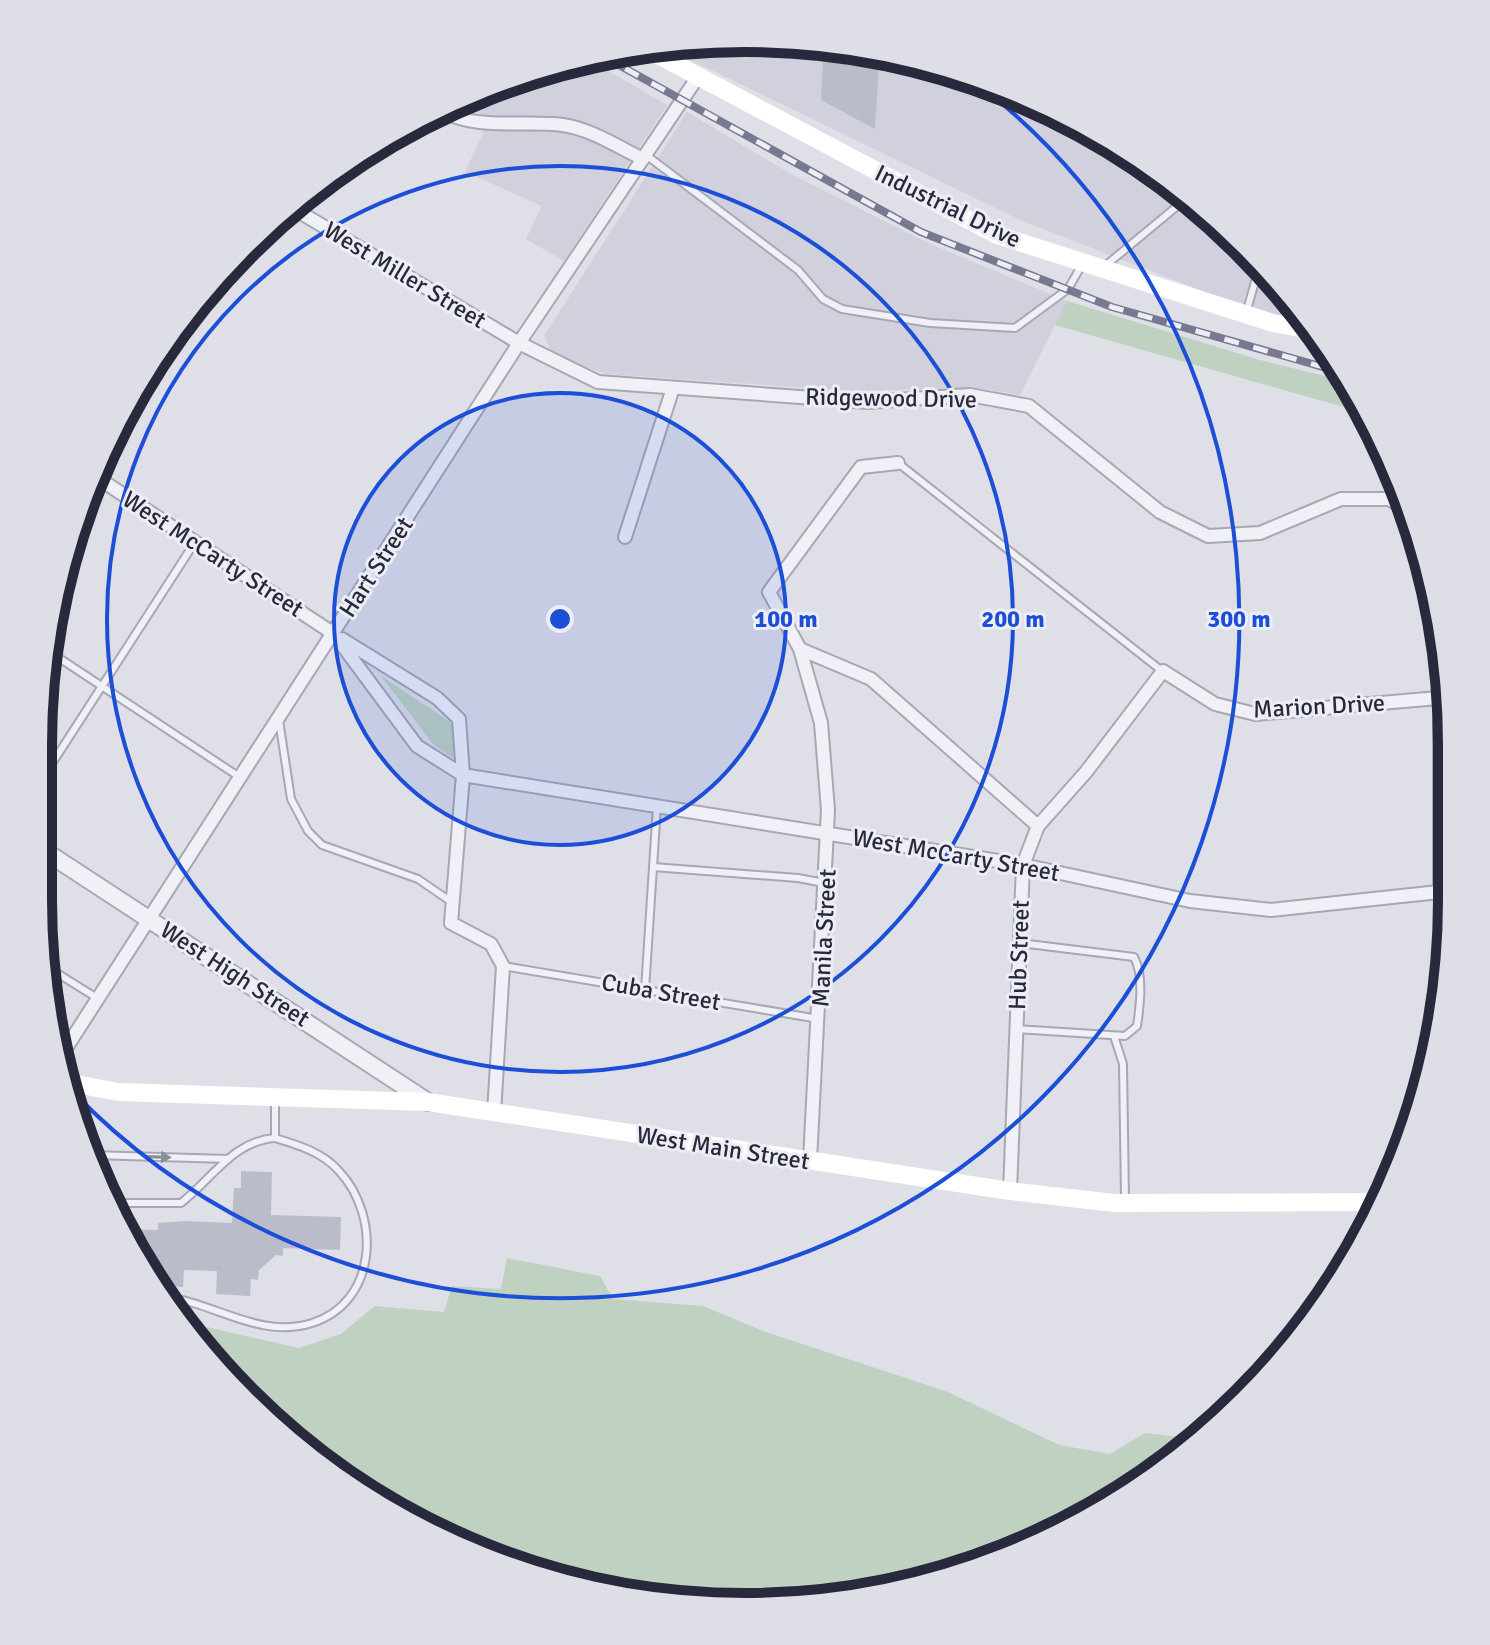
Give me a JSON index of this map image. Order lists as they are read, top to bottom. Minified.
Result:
{"streets":{"main road":["Industrial Drive","West Main Street"],"street":["West Miller Street","Ridgewood Drive","West McCarty Street","Hart Street","Marion Drive","Manila Street","Hub Street","West High Street"],"lane":["Cuba Street"]},"crossings":[["Industrial Drive","Hart Street"],["West Miller Street","Ridgewood Drive"],["West Miller Street","Hart Street"],["Ridgewood Drive","Hart Street"],["West McCarty Street","Hart Street"],["West McCarty Street","Manila Street"],["West McCarty Street","Hub Street"],["Hart Street","West High Street"],["Marion Drive","Hub Street"],["Manila Street","Cuba Street"],["Manila Street","West Main Street"],["Hub Street","West Main Street"],["West High Street","West Main Street"]],"rings":["100 m","200 m","300 m"]}
